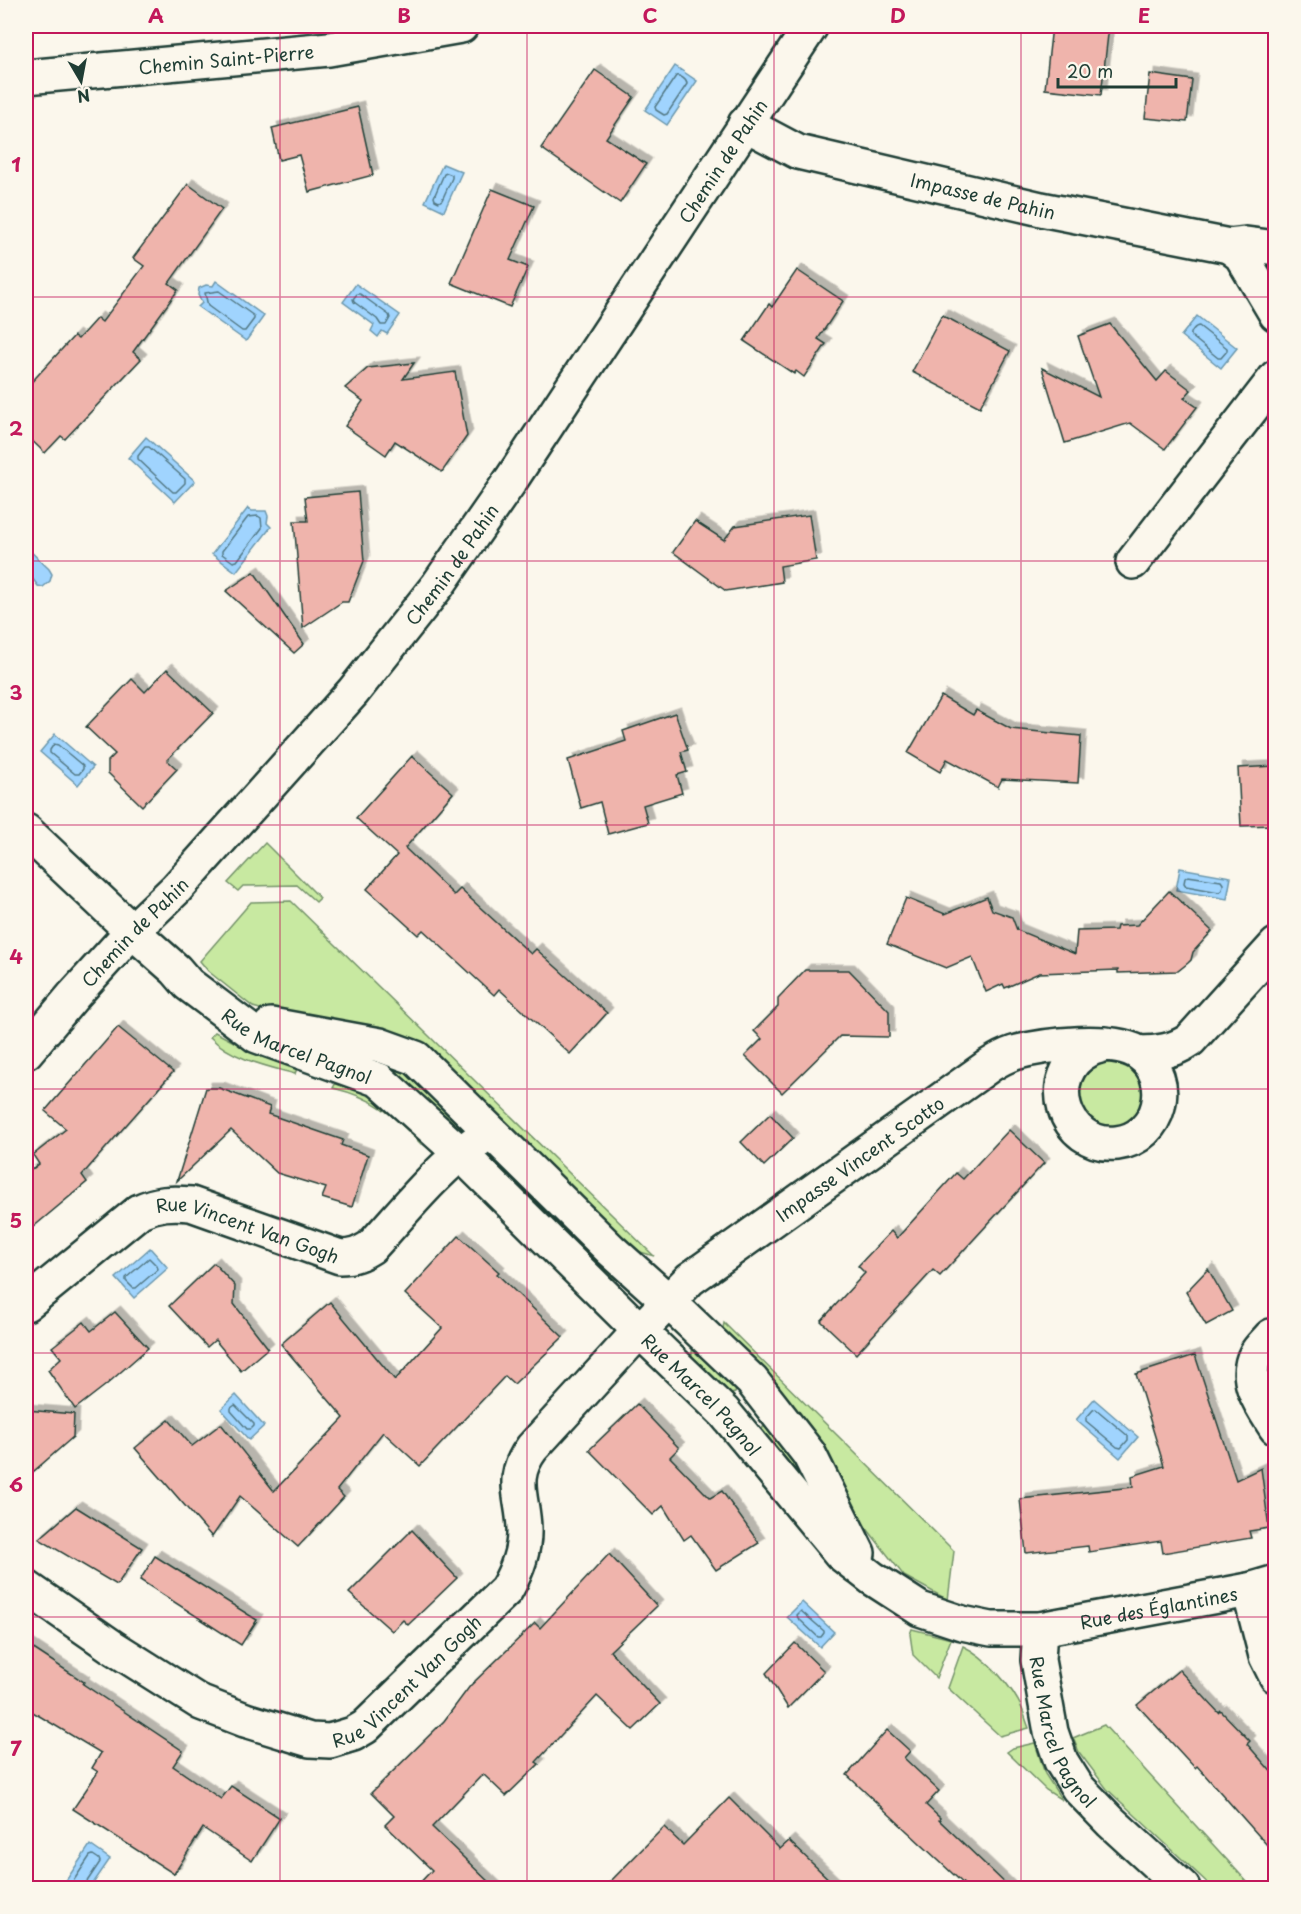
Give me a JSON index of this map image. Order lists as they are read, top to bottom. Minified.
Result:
{"streets":{"street":["Chemin Saint-Pierre","Chemin de Pahin","Impasse de Pahin","Rue Marcel Pagnol","Impasse Vincent Scotto","Rue Vincent Van Gogh","Rue des Églantines"]},"crossings":[["Chemin de Pahin","Impasse de Pahin"],["Chemin de Pahin","Rue Marcel Pagnol"],["Rue Marcel Pagnol","Impasse Vincent Scotto"],["Rue Marcel Pagnol","Rue Vincent Van Gogh"],["Rue Marcel Pagnol","Rue des Églantines"],["Impasse Vincent Scotto","Rue Vincent Van Gogh"]],"scale_bar":"20 m","north":"bottom","grid":{"columns":["A","B","C","D","E"],"rows":["1","2","3","4","5","6","7"]}}
